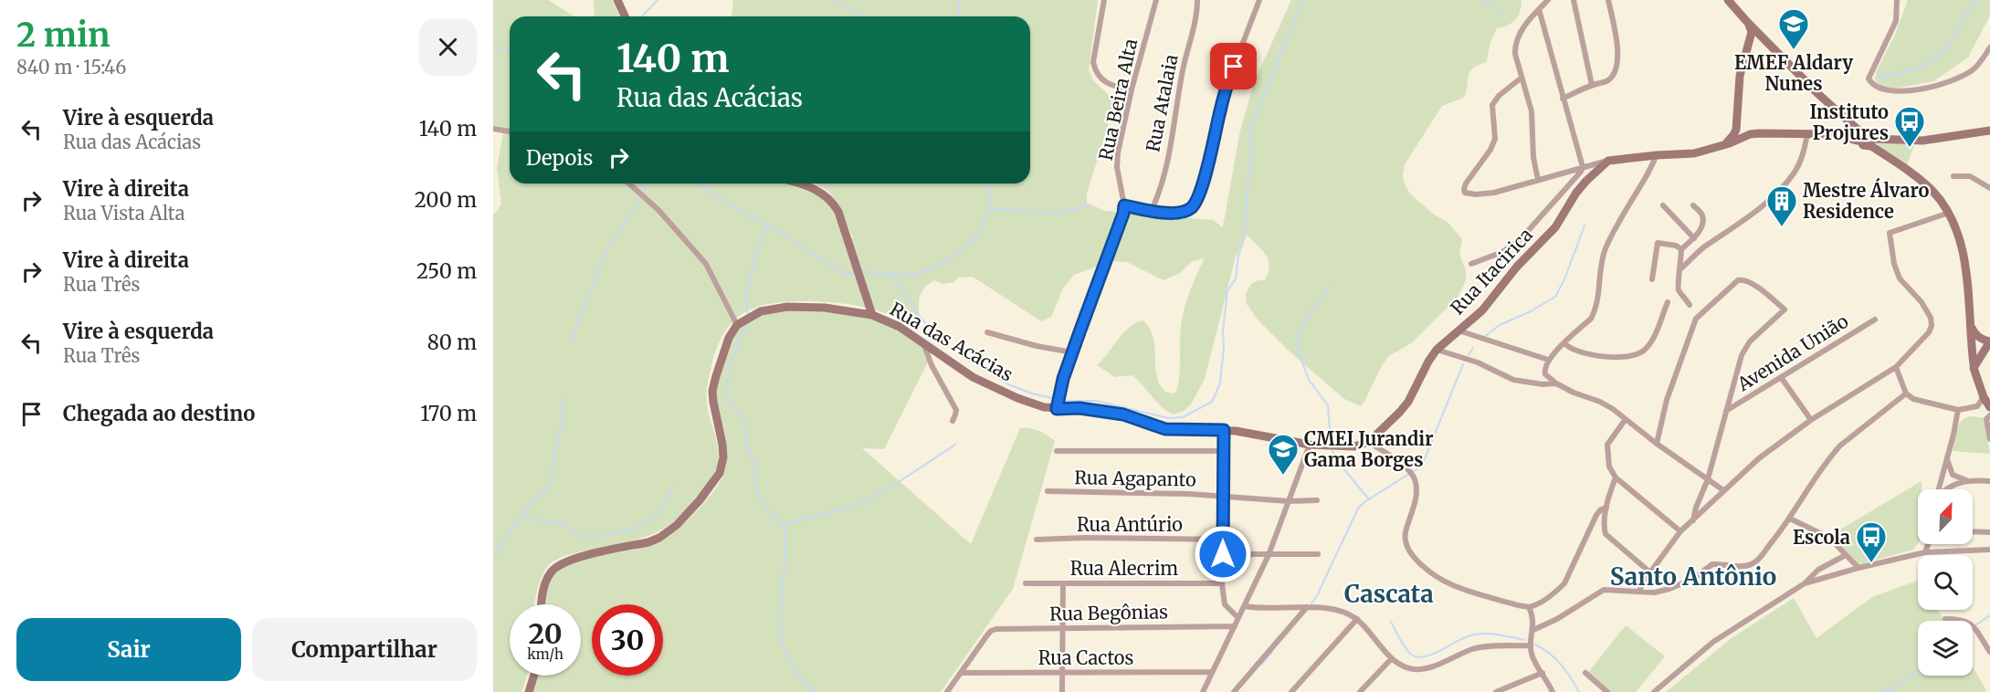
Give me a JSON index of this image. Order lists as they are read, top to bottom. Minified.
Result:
{"streets":{"street":["Rua Beira Alta","Rua Atalaia","Rua Itacirica","Rua das Acácias","Avenida União","Rua Agapanto","Rua Antúrio","Rua Alecrim","Rua Begônias","Rua Cactos"]},"crossings":[["Rua Itacirica","Rua das Acácias"],["Rua Begônias","Rua Cactos"]],"districts":["Santo Antônio","Cascata"],"places":{"school or university":["EMEF Aldary Nunes","CMEI Jurandir Gama Borges"],"bus stop":["Instituto Projures","Escola"],"building":["Mestre Álvaro Residence"]},"north":"top right","page":{"heading":["2 min","840 m · 15:46"],"turn":["140 m","Rua das Acácias"],"list":[{"name":"Vire à esquerda","note":"Rua das Acácias","value":"140 m"},{"name":"Vire à direita","note":"Rua Vista Alta","value":"200 m"},{"name":"Vire à direita","note":"Rua Três","value":"250 m"},{"name":"Vire à esquerda","note":"Rua Três","value":"80 m"},{"name":"Chegada ao destino","value":"170 m"}],"then":"Depois","speed":"20 km/h","limit":"30","buttons":["Sair","Compartilhar"]}}
